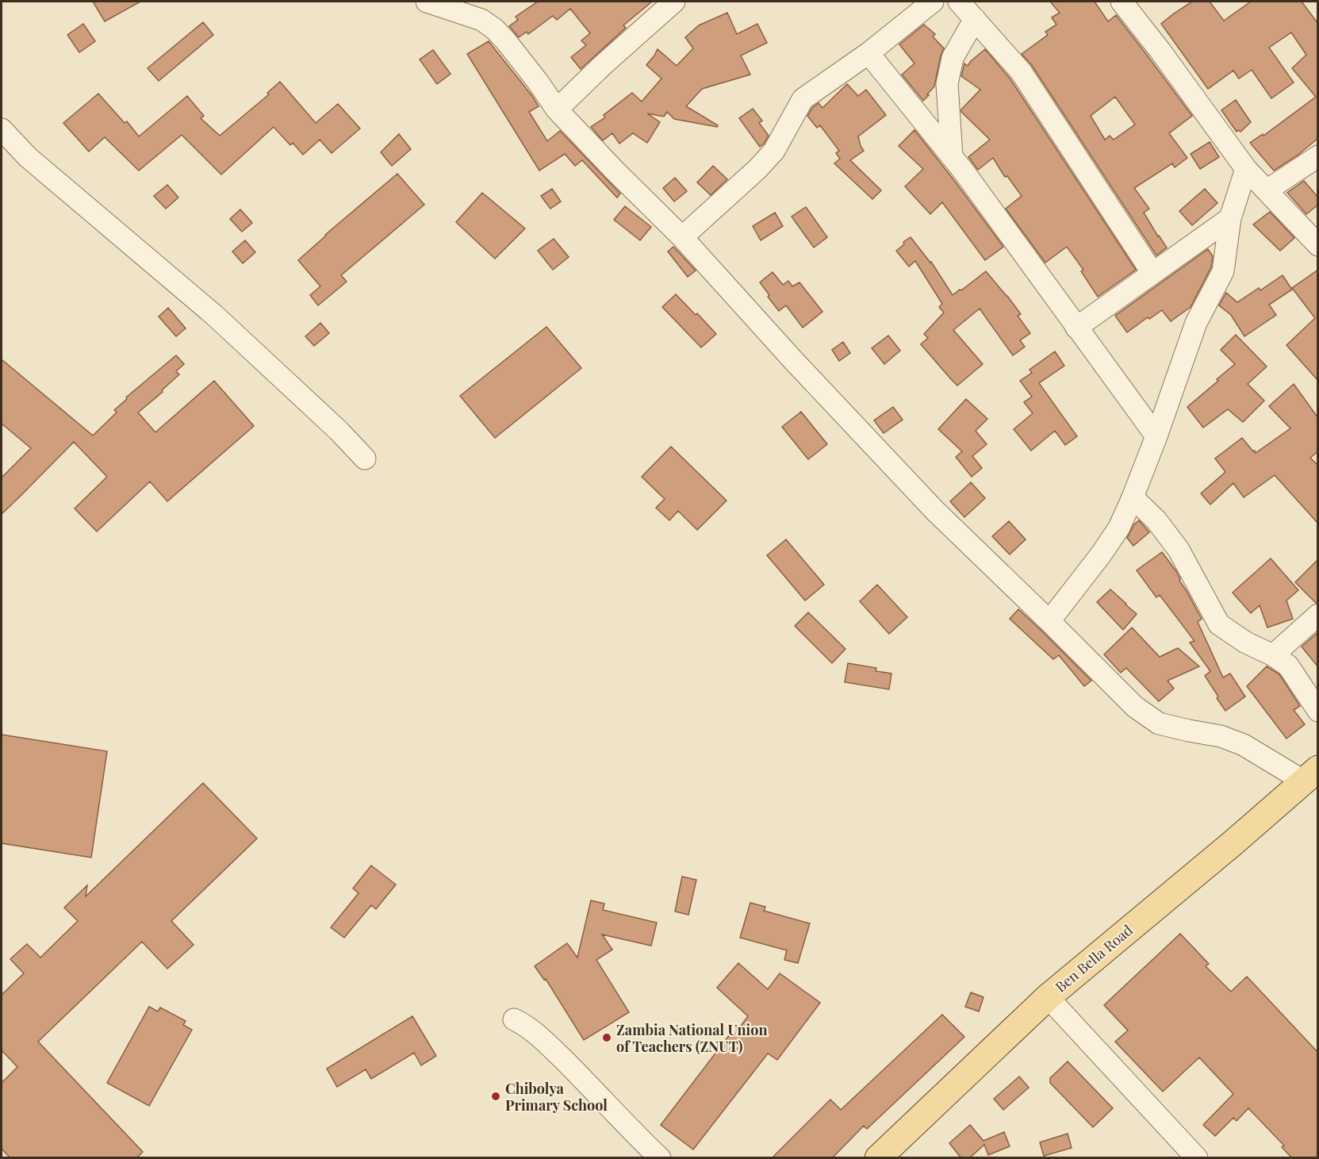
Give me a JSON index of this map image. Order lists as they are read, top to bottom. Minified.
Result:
{"streets":{"main road":["Ben Bella Road"]},"places":["Zambia National Union of Teachers (ZNUT)","Chibolya Primary School"]}
